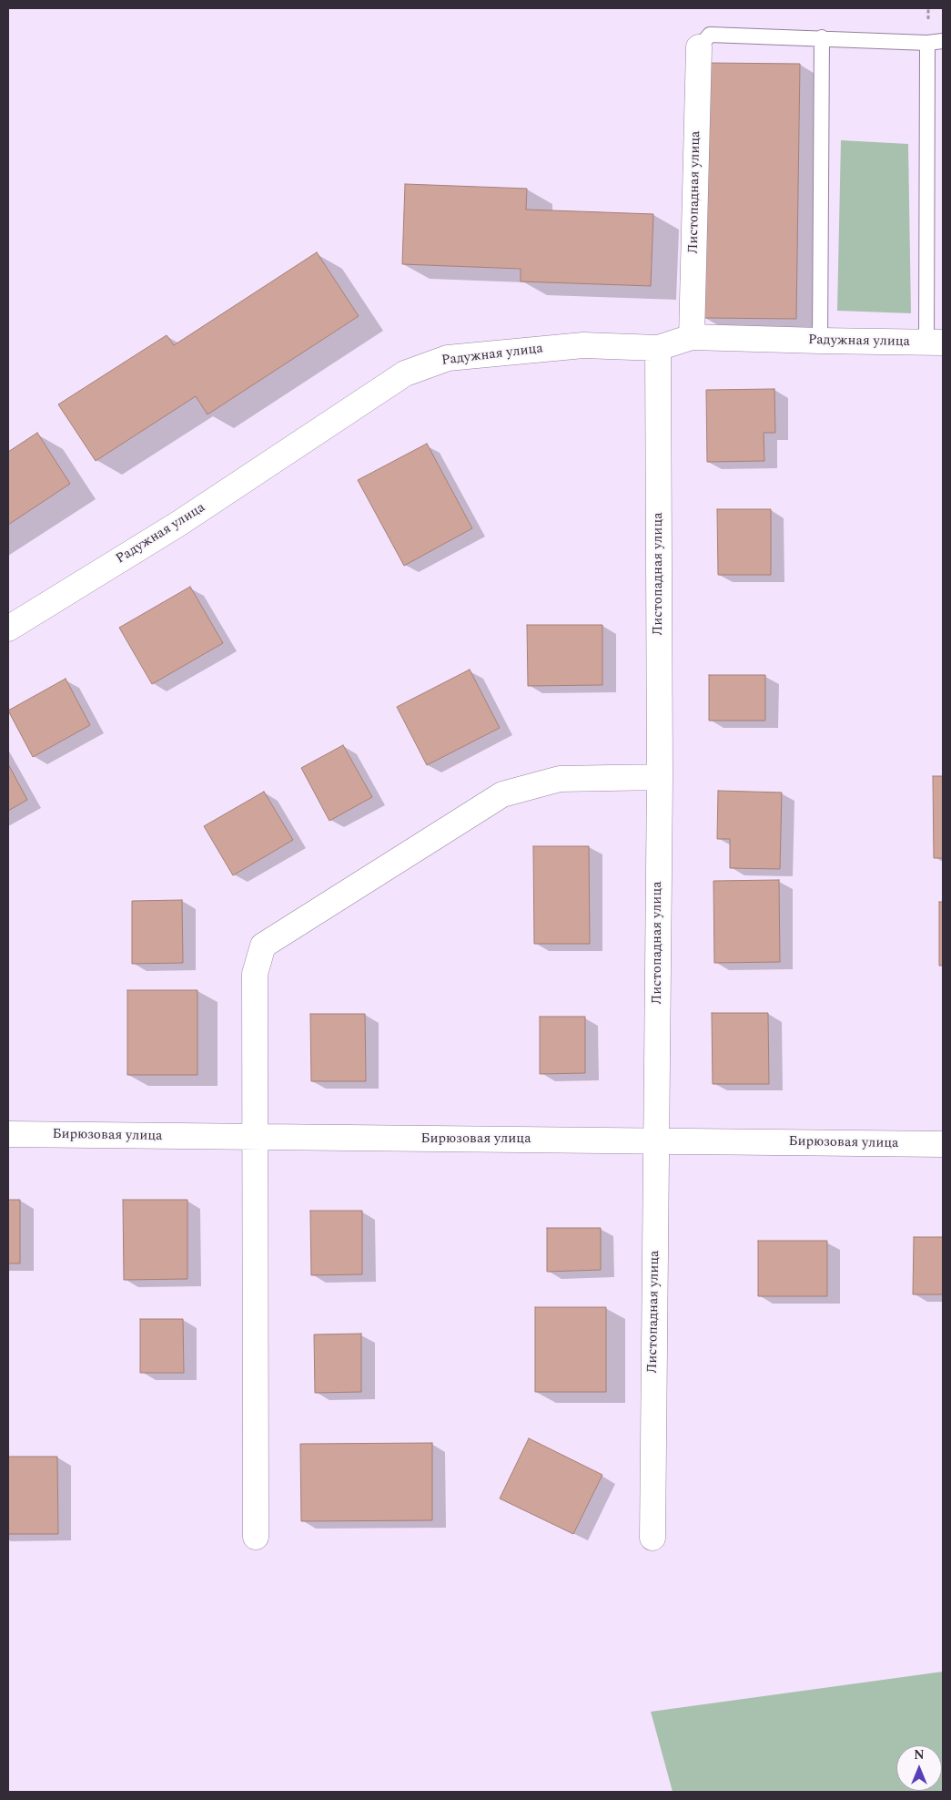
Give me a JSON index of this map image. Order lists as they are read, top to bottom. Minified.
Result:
{"streets":{"street":["Листопадная улица","Радужная улица","Бирюзовая улица"]},"crossings":[["Листопадная улица","Радужная улица"],["Листопадная улица","Бирюзовая улица"]],"north":"top"}
